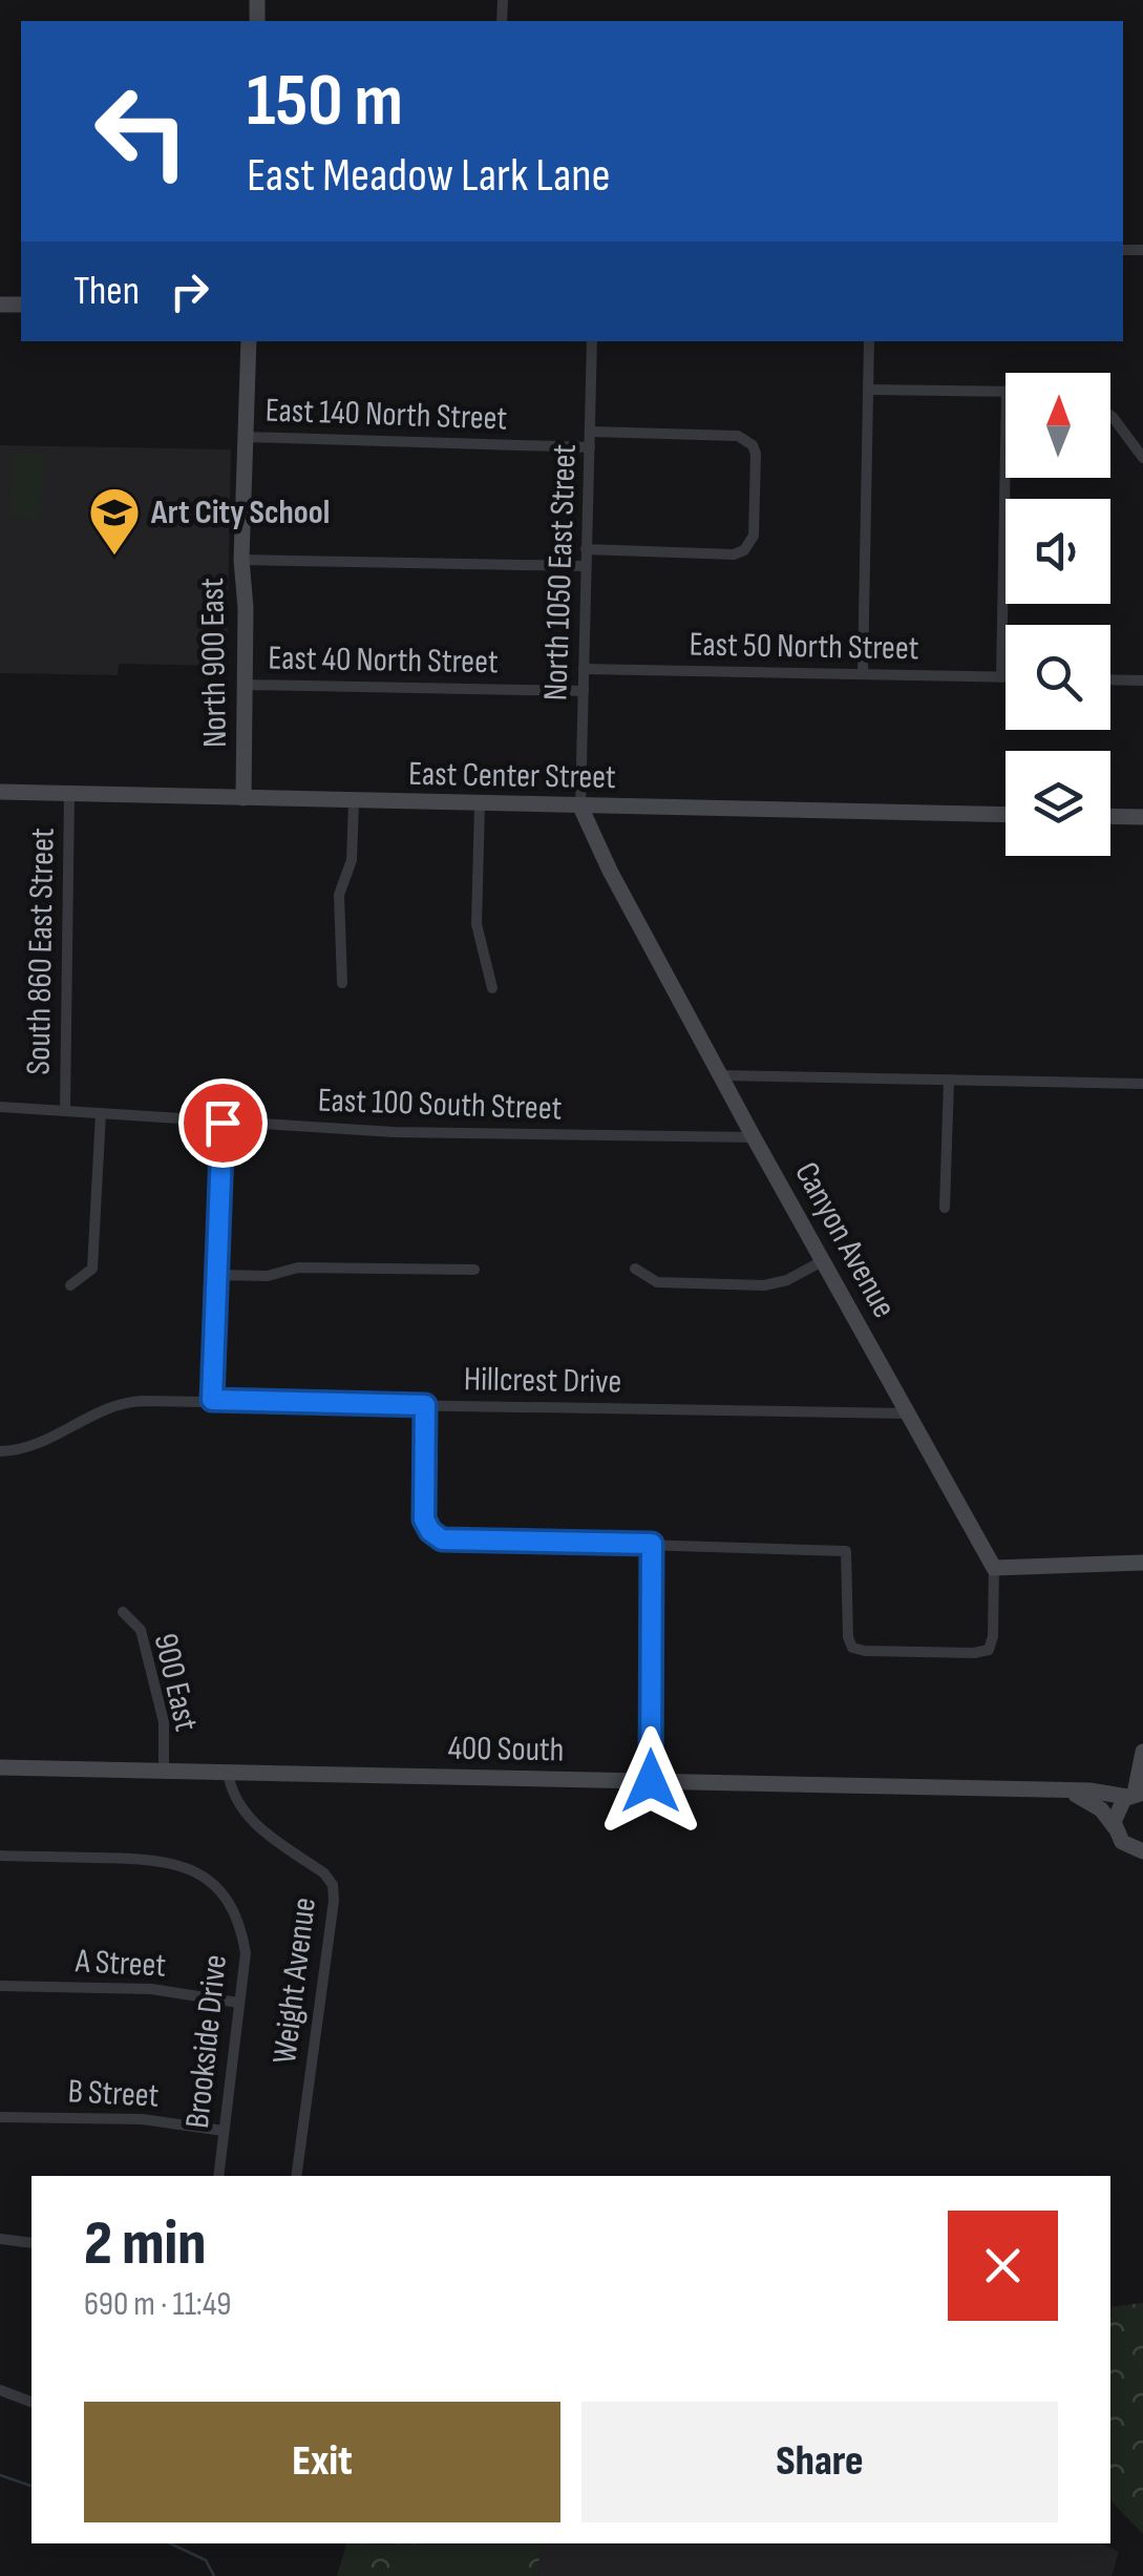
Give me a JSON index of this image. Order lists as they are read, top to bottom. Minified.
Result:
{"streets":{"street":["East 140 North Street","North 1050 East Street","East 50 North Street","East 40 North Street","North 900 East","East Center Street","South 860 East Street","East 100 South Street","Canyon Avenue","Hillcrest Drive","900 East","400 South","A Street","Weight Avenue","Brookside Drive","B Street"]},"crossings":[["East 140 North Street","North 1050 East Street"],["East 140 North Street","North 900 East"],["North 1050 East Street","East 50 North Street"],["North 1050 East Street","East 40 North Street"],["North 1050 East Street","East Center Street"],["North 1050 East Street","Canyon Avenue"],["East 40 North Street","North 900 East"],["North 900 East","East Center Street"],["East Center Street","South 860 East Street"],["East Center Street","Canyon Avenue"],["South 860 East Street","East 100 South Street"],["East 100 South Street","Canyon Avenue"],["Canyon Avenue","Hillcrest Drive"],["900 East","400 South"],["400 South","Weight Avenue"],["A Street","Brookside Drive"],["Brookside Drive","B Street"]],"places":{"school or university":["Art City School"]},"north":"top","page":{"turn":["150 m","East Meadow Lark Lane"],"then":"Then","heading":["2 min","690 m · 11:49"],"buttons":["Exit","Share"]}}
